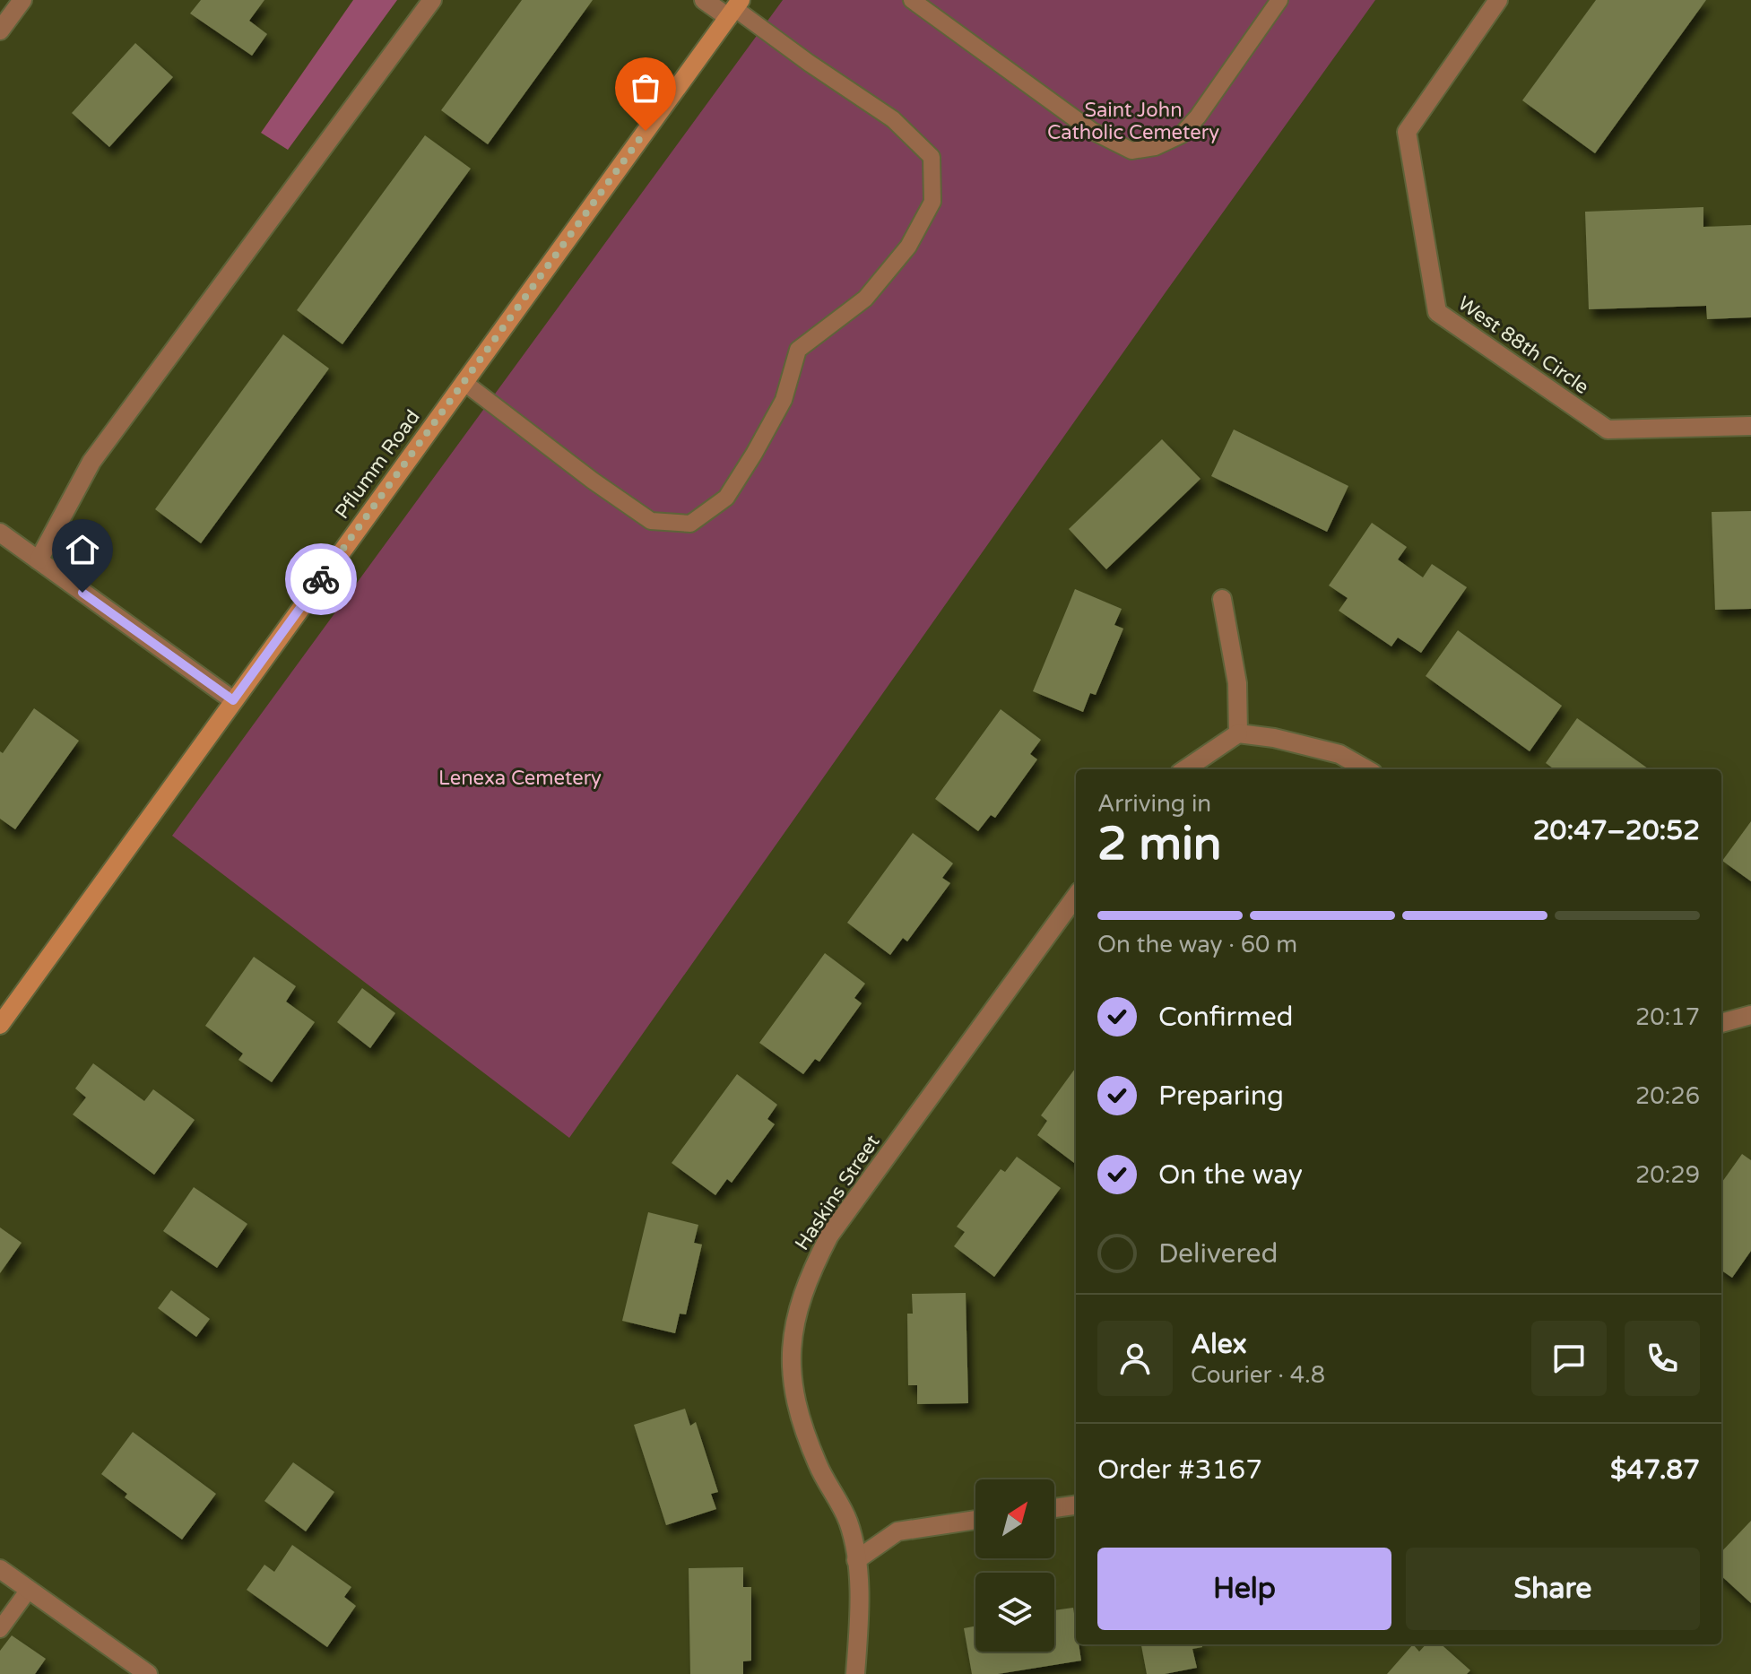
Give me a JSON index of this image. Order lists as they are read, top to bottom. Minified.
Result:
{"streets":{"main road":["Pflumm Road"],"street":["West 88th Circle","Haskins Street"]},"parks":["Saint John Catholic Cemetery","Lenexa Cemetery"],"north":"top right","page":{"heading":["2 min","Arriving in","20:47–20:52"],"panel":["Alex","Courier · 4.8","Order #3167","$47.87"],"bar":"On the way · 60 m","list":[["Confirmed","20:17"],["Preparing","20:26"],["On the way","20:29"],"Delivered"],"buttons":["Help","Share"]}}
